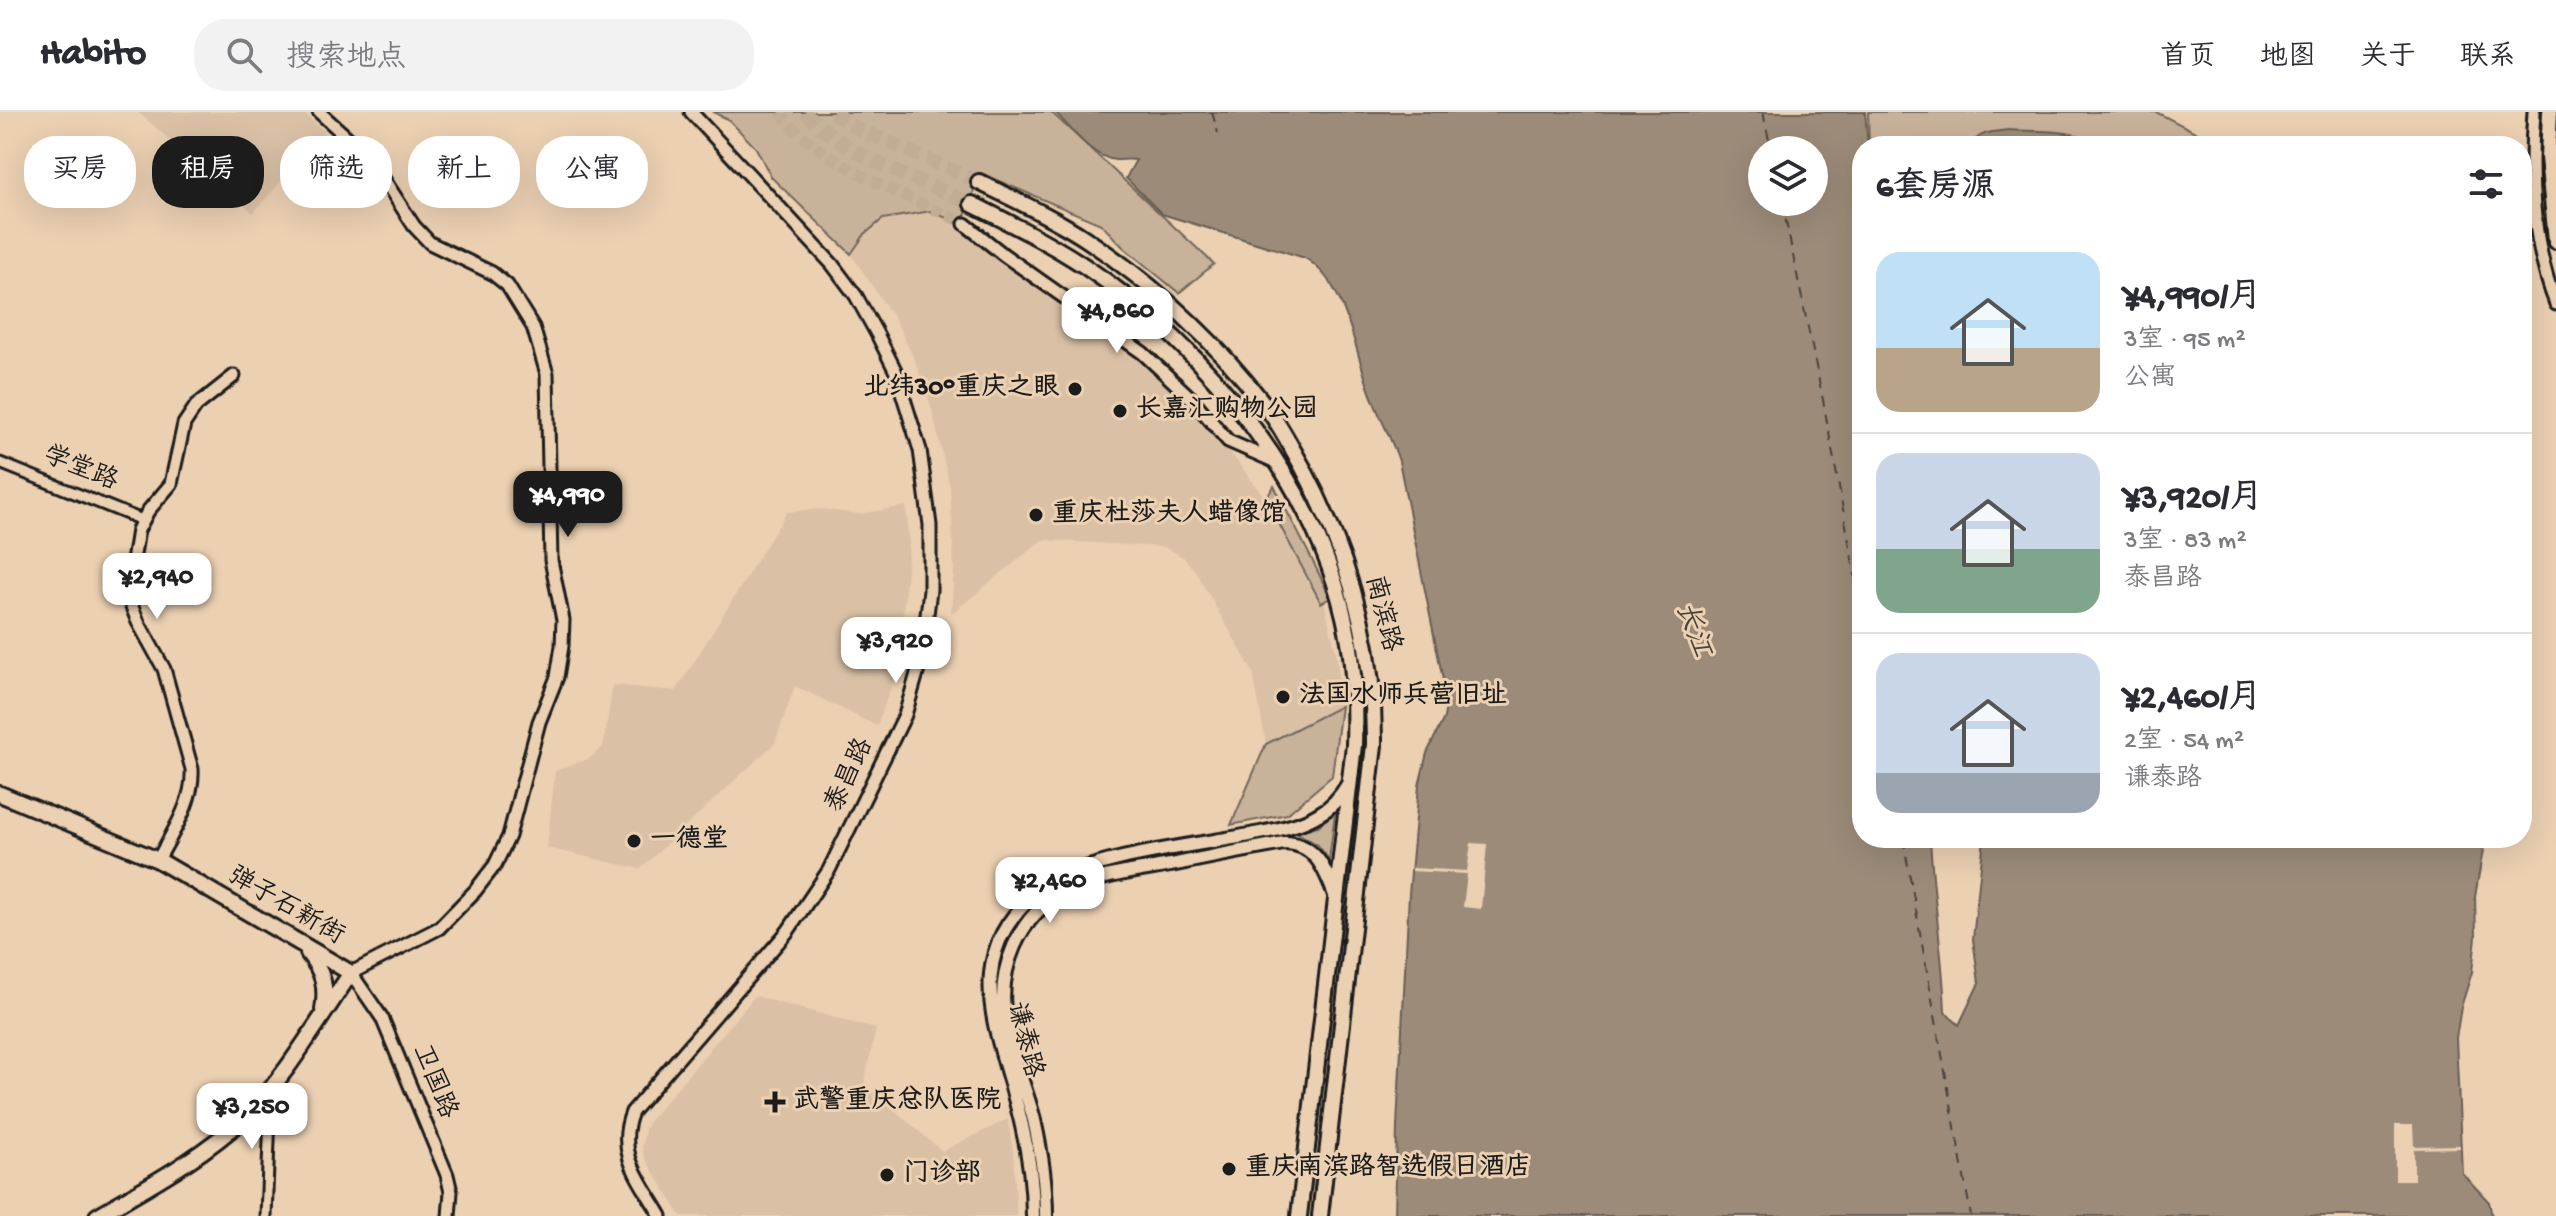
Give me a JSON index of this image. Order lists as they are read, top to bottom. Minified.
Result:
{"streets":{"main road":["南滨路","弹子石新街","谦泰路"],"street":["学堂路","泰昌路","卫国路"]},"crossings":[["南滨路","谦泰路"],["弹子石新街","卫国路"]],"water":["长江"],"places":{"other":["北纬30°重庆之眼","长嘉汇购物公园","重庆杜莎夫人蜡像馆","法国水师兵营旧址","一德堂","重庆南滨路智选假日酒店","门诊部"],"health":["武警重庆总队医院"]},"page":{"header":"Habito","search":"搜索地点","nav":["首页","地图","关于","联系"],"chip":["买房","租房","筛选","新上","公寓"],"heading":"6套房源","list":[{"name":"¥4,990/月","note":"3室 · 95 m² · 公寓"},{"name":"¥3,920/月","note":"3室 · 83 m² · 泰昌路"},{"name":"¥2,460/月","note":"2室 · 54 m² · 谦泰路"}],"price":["¥4,860","¥4,990","¥2,940","¥3,920","¥2,460","¥3,250"]}}
